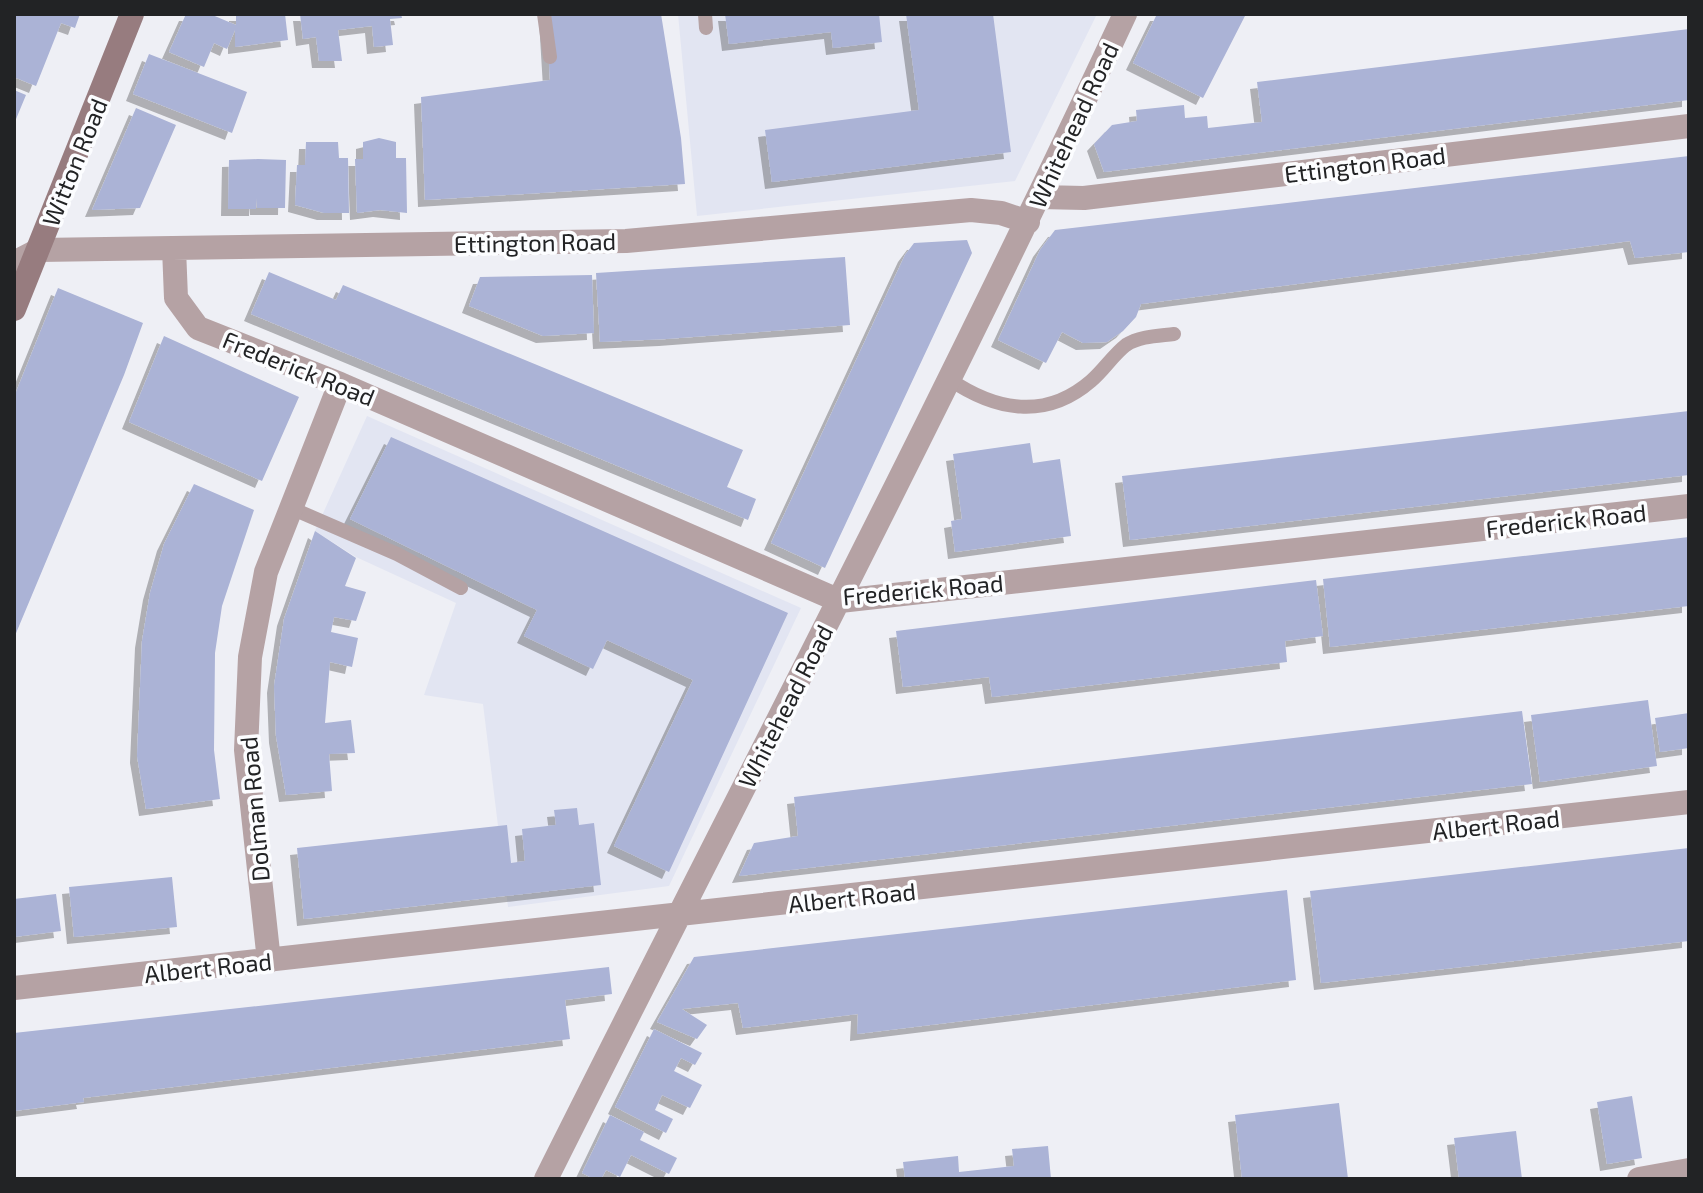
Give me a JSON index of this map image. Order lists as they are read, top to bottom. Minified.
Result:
{"streets":{"main road":["Witton Road"],"street":["Whitehead Road","Ettington Road","Frederick Road","Dolman Road","Albert Road"]},"crossings":[["Whitehead Road","Ettington Road"],["Whitehead Road","Frederick Road"],["Whitehead Road","Albert Road"],["Witton Road","Ettington Road"],["Ettington Road","Frederick Road"],["Frederick Road","Dolman Road"],["Dolman Road","Albert Road"]]}
